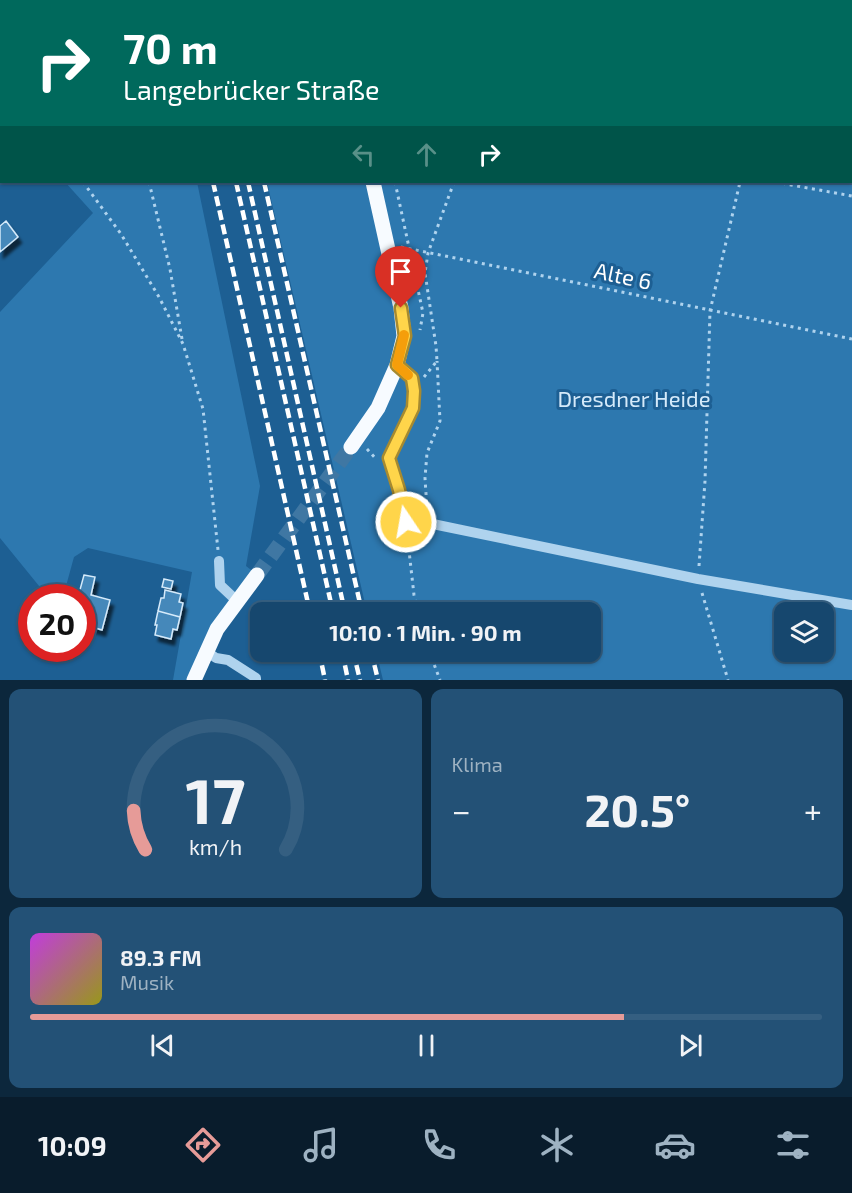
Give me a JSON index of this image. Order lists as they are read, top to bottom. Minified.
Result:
{"streets":{"path":["Alte 6"]},"parks":["Dresdner Heide"],"page":{"turn":["70 m","Langebrücker Straße"],"limit":"20","trip":"10:10 · 1 Min. · 90 m","tile":"Klima","heat":["−","20.5°","+"],"song":["89.3 FM","Musik"],"tabs":"10:09","gauge":["17","km/h"]}}
